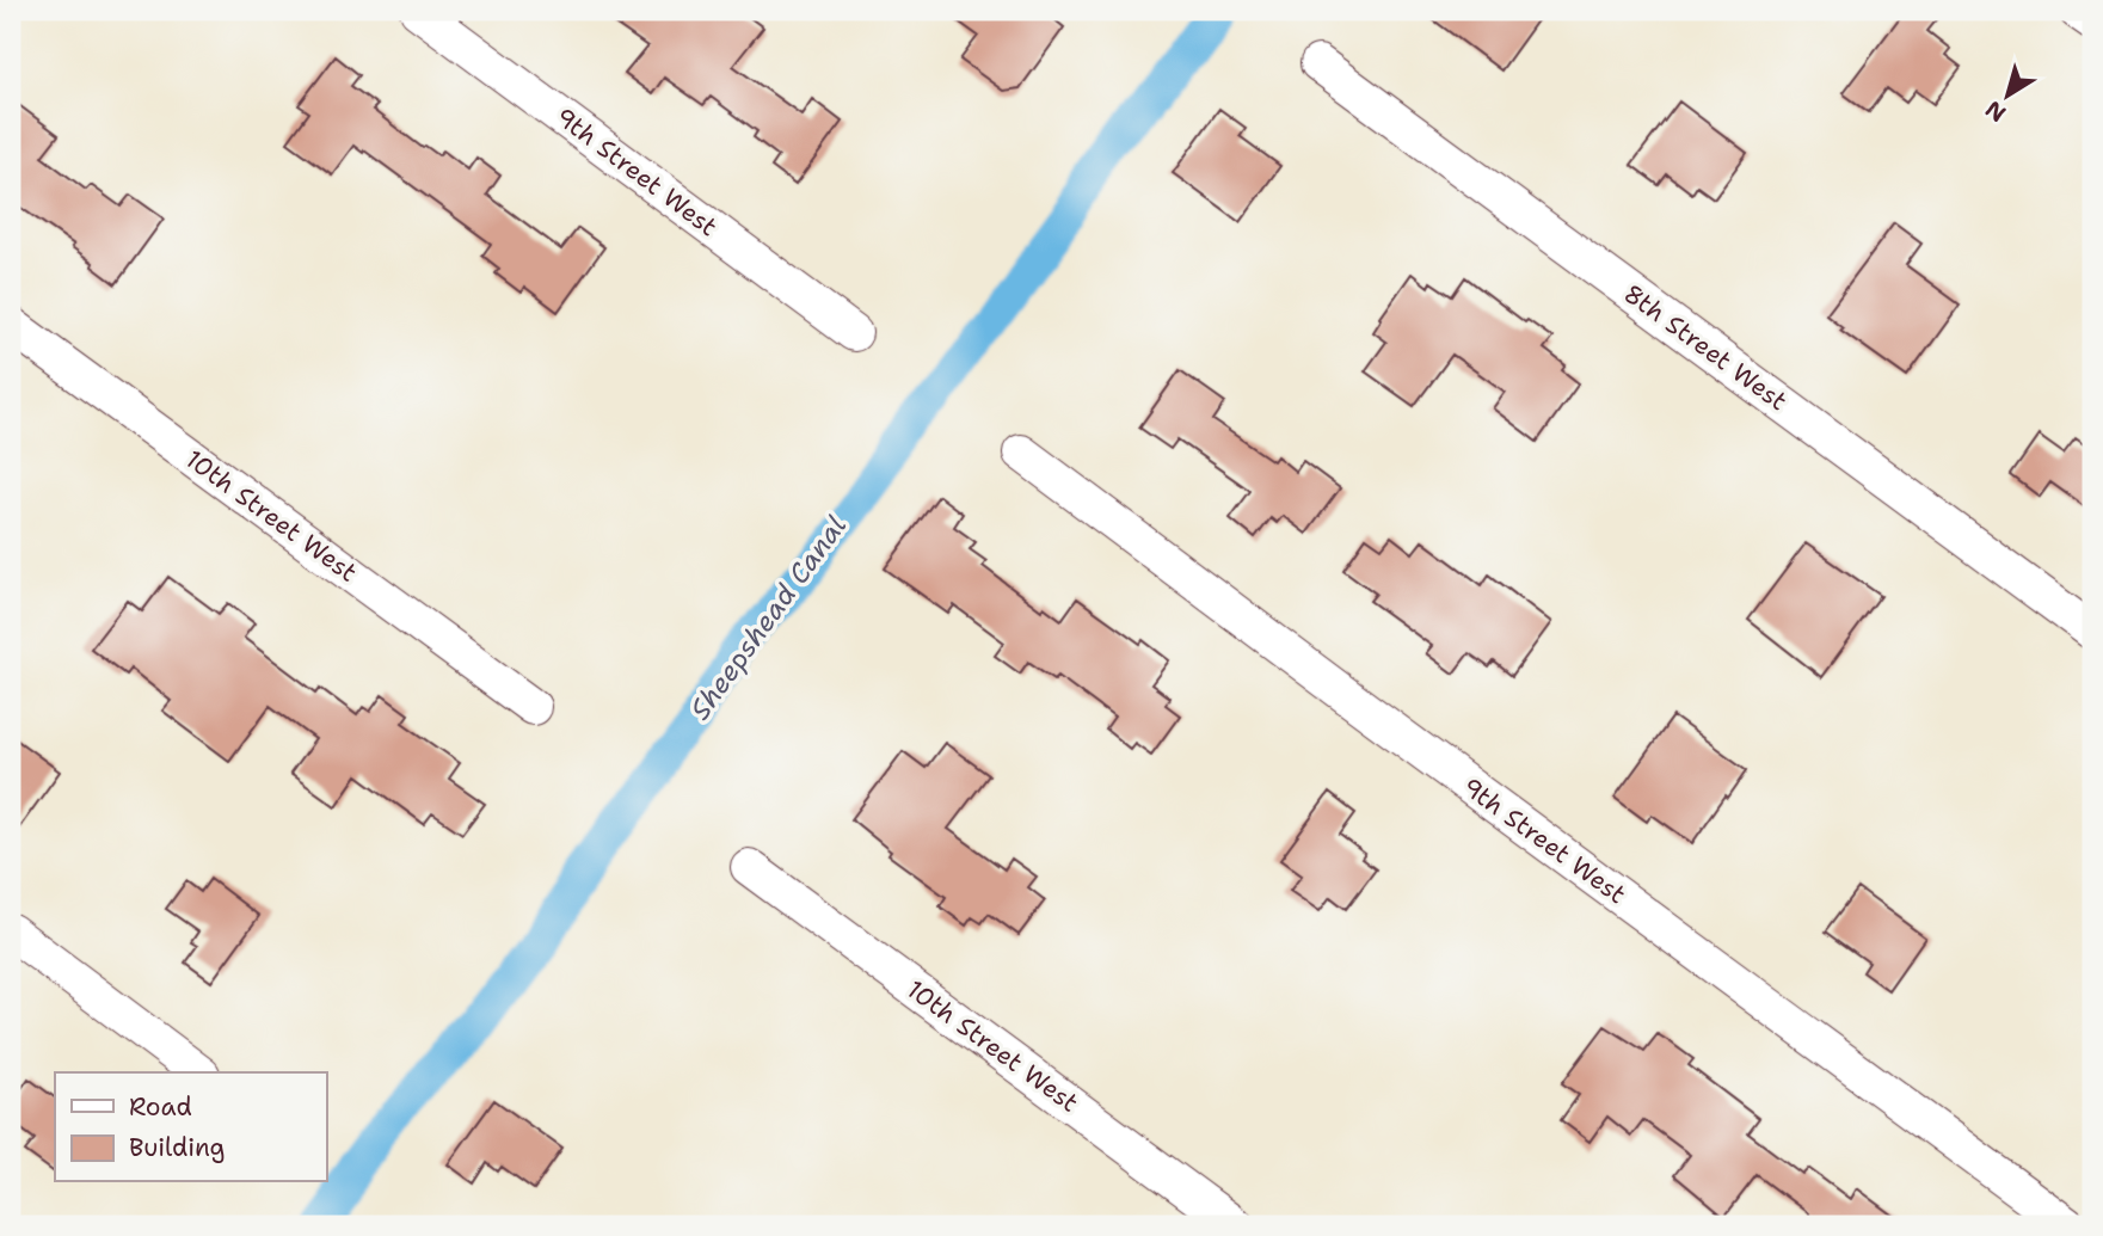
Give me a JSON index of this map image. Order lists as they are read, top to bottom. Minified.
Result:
{"streets":{"street":["9th Street West","8th Street West","10th Street West"]},"water":["Sheepshead Canal"],"legend":["Road","Building"],"north":"bottom left"}
